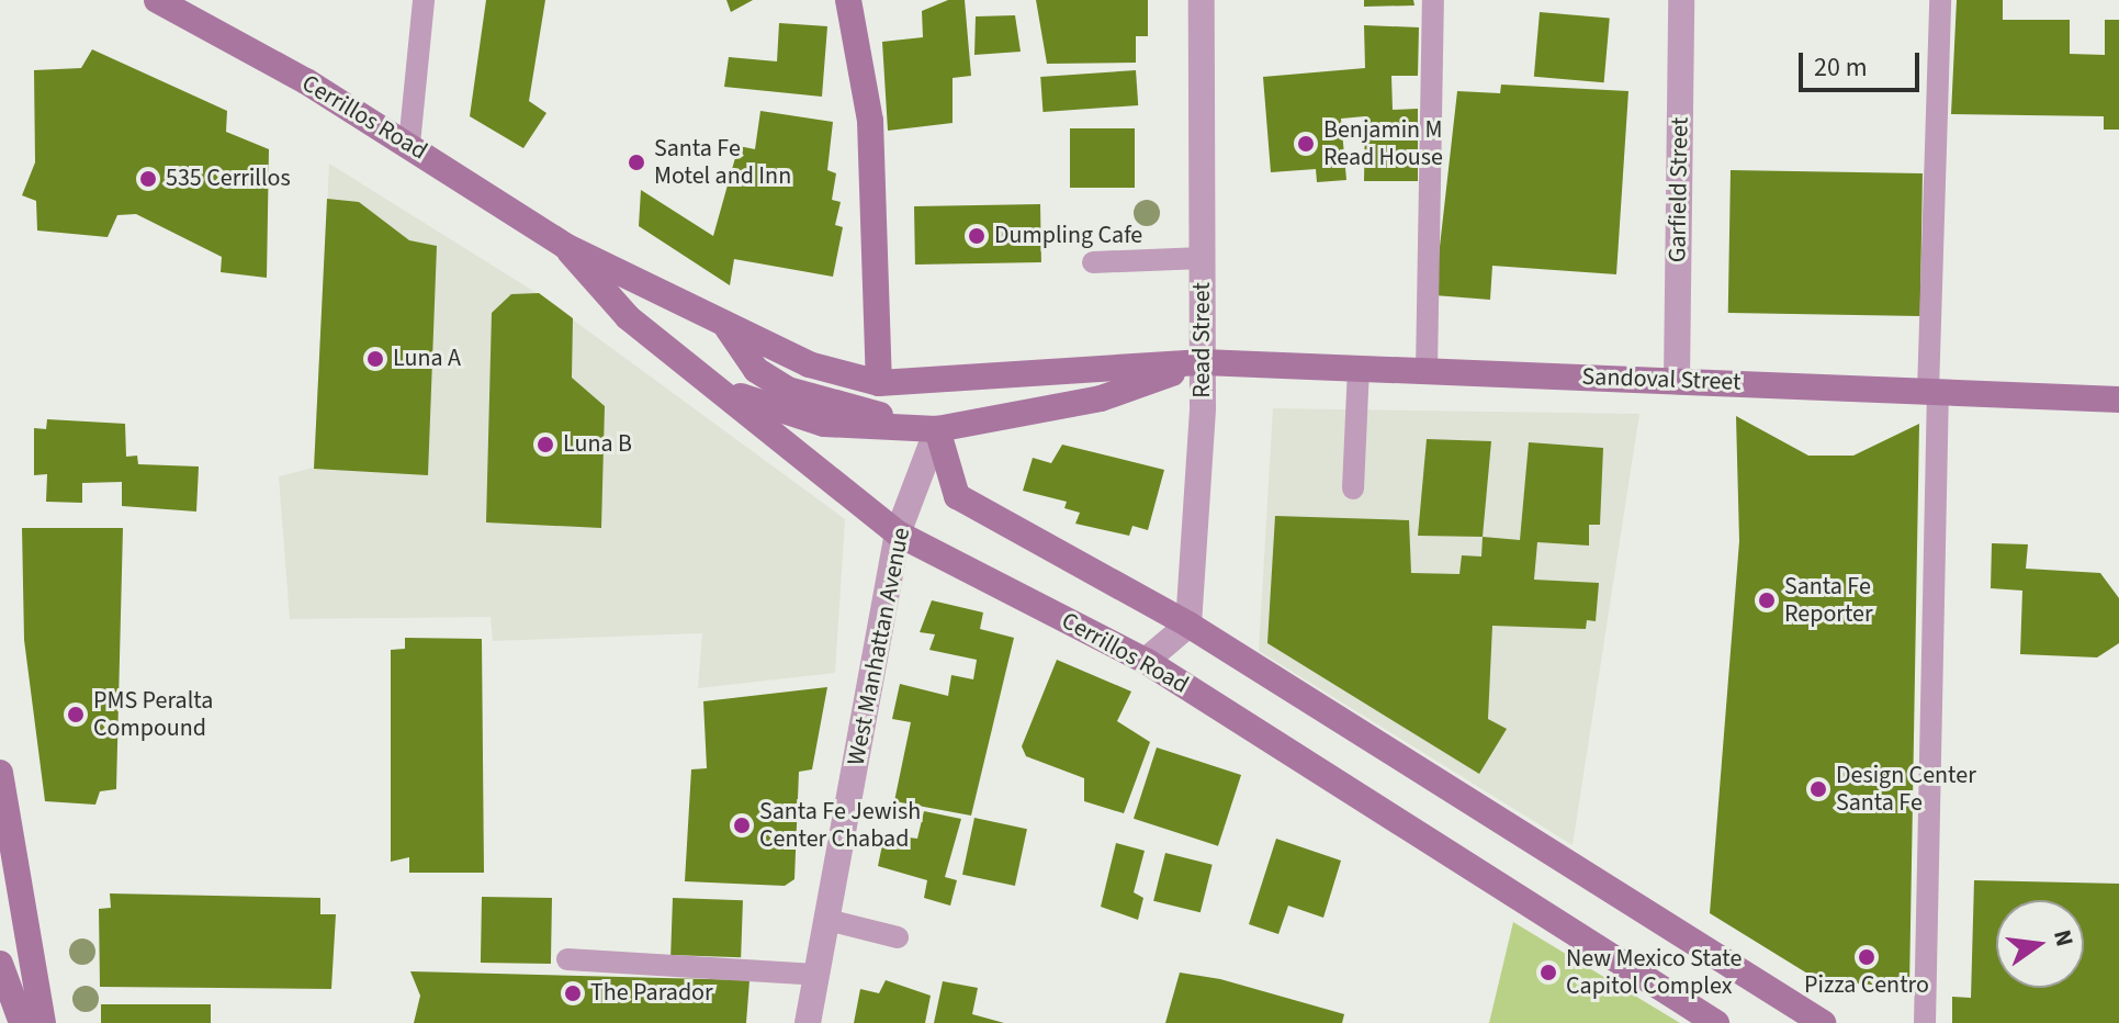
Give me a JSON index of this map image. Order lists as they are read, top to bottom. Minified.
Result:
{"streets":{"street":["Cerrillos Road","Garfield Street","Read Street","Sandoval Street","West Manhattan Avenue"]},"crossings":[["Cerrillos Road","Sandoval Street"],["Cerrillos Road","West Manhattan Avenue"],["Garfield Street","Sandoval Street"],["Read Street","Sandoval Street"],["Sandoval Street","West Manhattan Avenue"]],"places":["Benjamin M Read House","Santa Fe Motel and Inn","535 Cerrillos","Dumpling Cafe","Luna A","Luna B","Santa Fe Reporter","PMS Peralta Compound","Design Center Santa Fe","Santa Fe Jewish Center Chabad","Pizza Centro","New Mexico State Capitol Complex","The Parador"],"scale_bar":"20 m","north":"right"}
